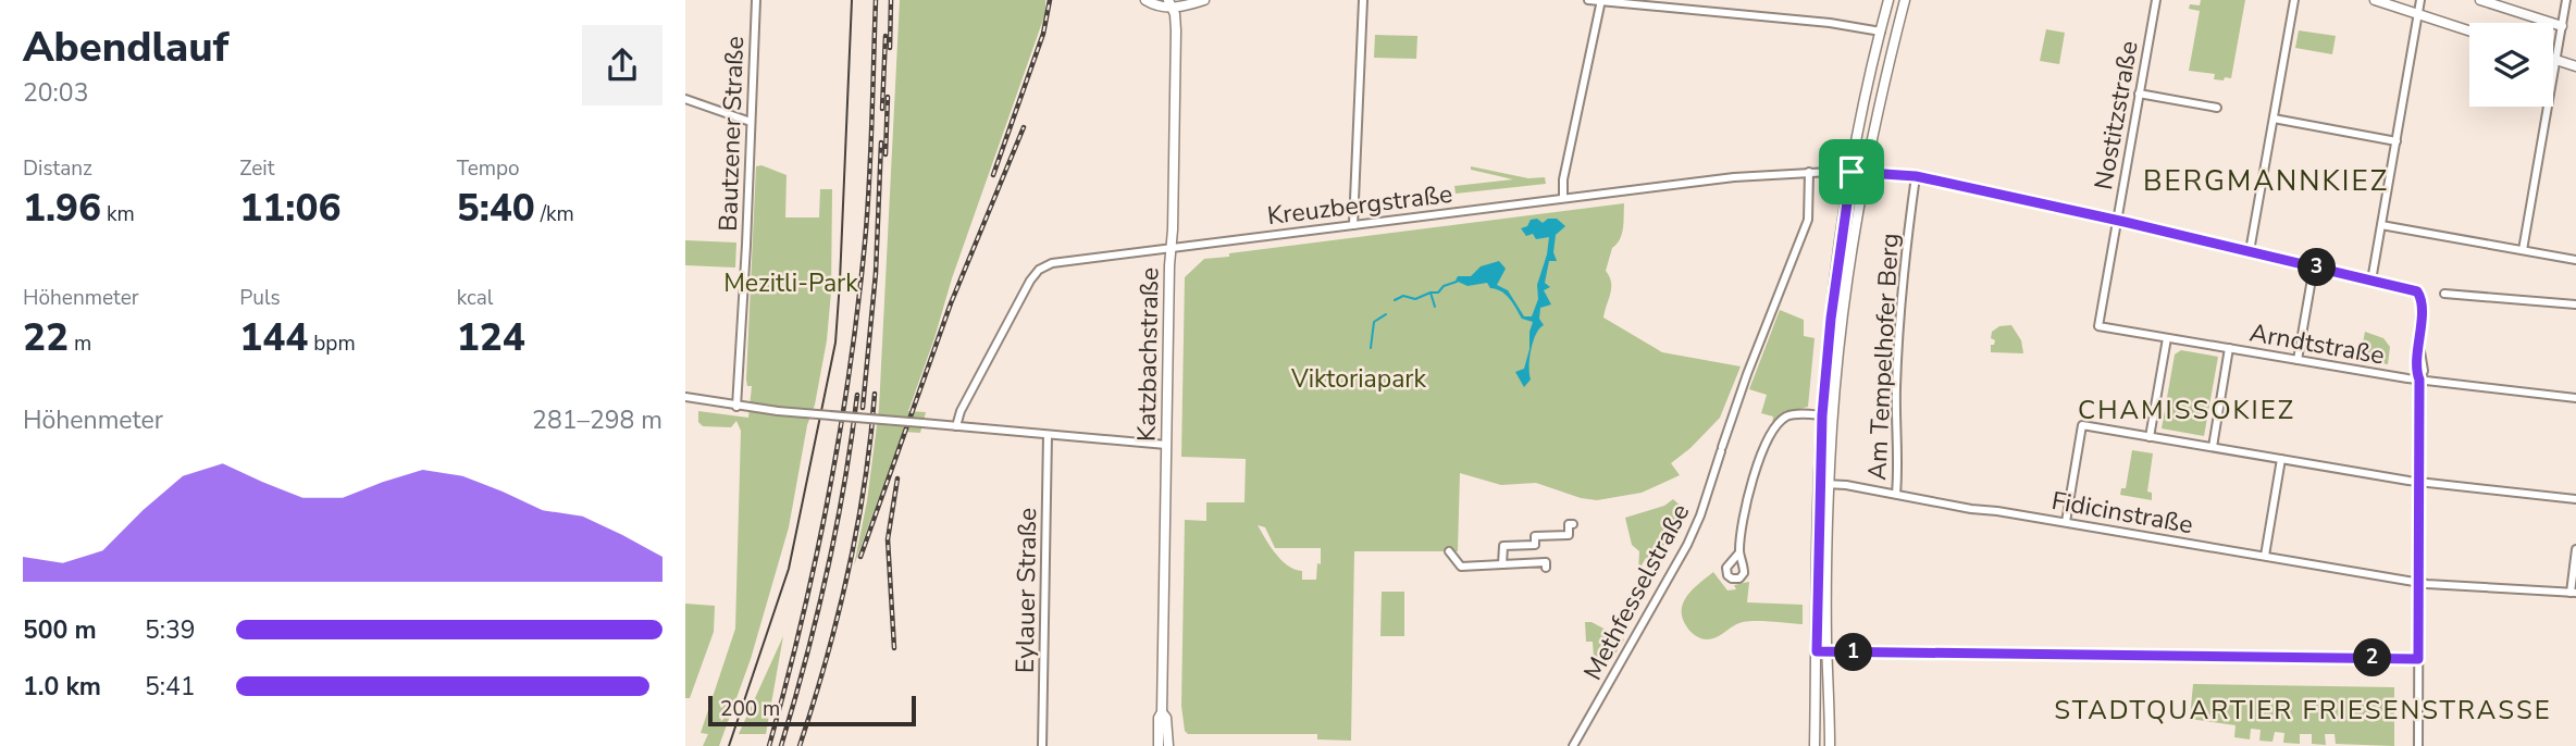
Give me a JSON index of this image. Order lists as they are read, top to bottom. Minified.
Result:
{"streets":{"main road":["Katzbachstraße"],"street":["Nostitzstraße","Bautzener Straße","Kreuzbergstraße","Arndtstraße","Am Tempelhofer Berg","Fidicinstraße","Eylauer Straße","Methfesselstraße"]},"crossings":[["Nostitzstraße","Kreuzbergstraße"],["Nostitzstraße","Arndtstraße"],["Kreuzbergstraße","Arndtstraße"],["Kreuzbergstraße","Katzbachstraße"],["Kreuzbergstraße","Am Tempelhofer Berg"],["Kreuzbergstraße","Methfesselstraße"],["Am Tempelhofer Berg","Fidicinstraße"]],"districts":["BERGMANNKIEZ","CHAMISSOKIEZ","STADTQUARTIER FRIESENSTRASSE"],"parks":["Mezitli-Park","Viktoriapark"],"scale_bar":"200 m","page":{"heading":["Abendlauf","20:03"],"stats":[["Distanz","1.96 km"],["Zeit","11:06"],["Tempo","5:40 /km"],["Höhenmeter","22 m"],["Puls","144 bpm"],["kcal","124"]],"pins":["3","1","2"],"chart":["Höhenmeter","281–298 m"],"list":[{"name":"500 m","note":"5:39"},{"name":"1.0 km","note":"5:41"}],"scale":"200 m"}}
